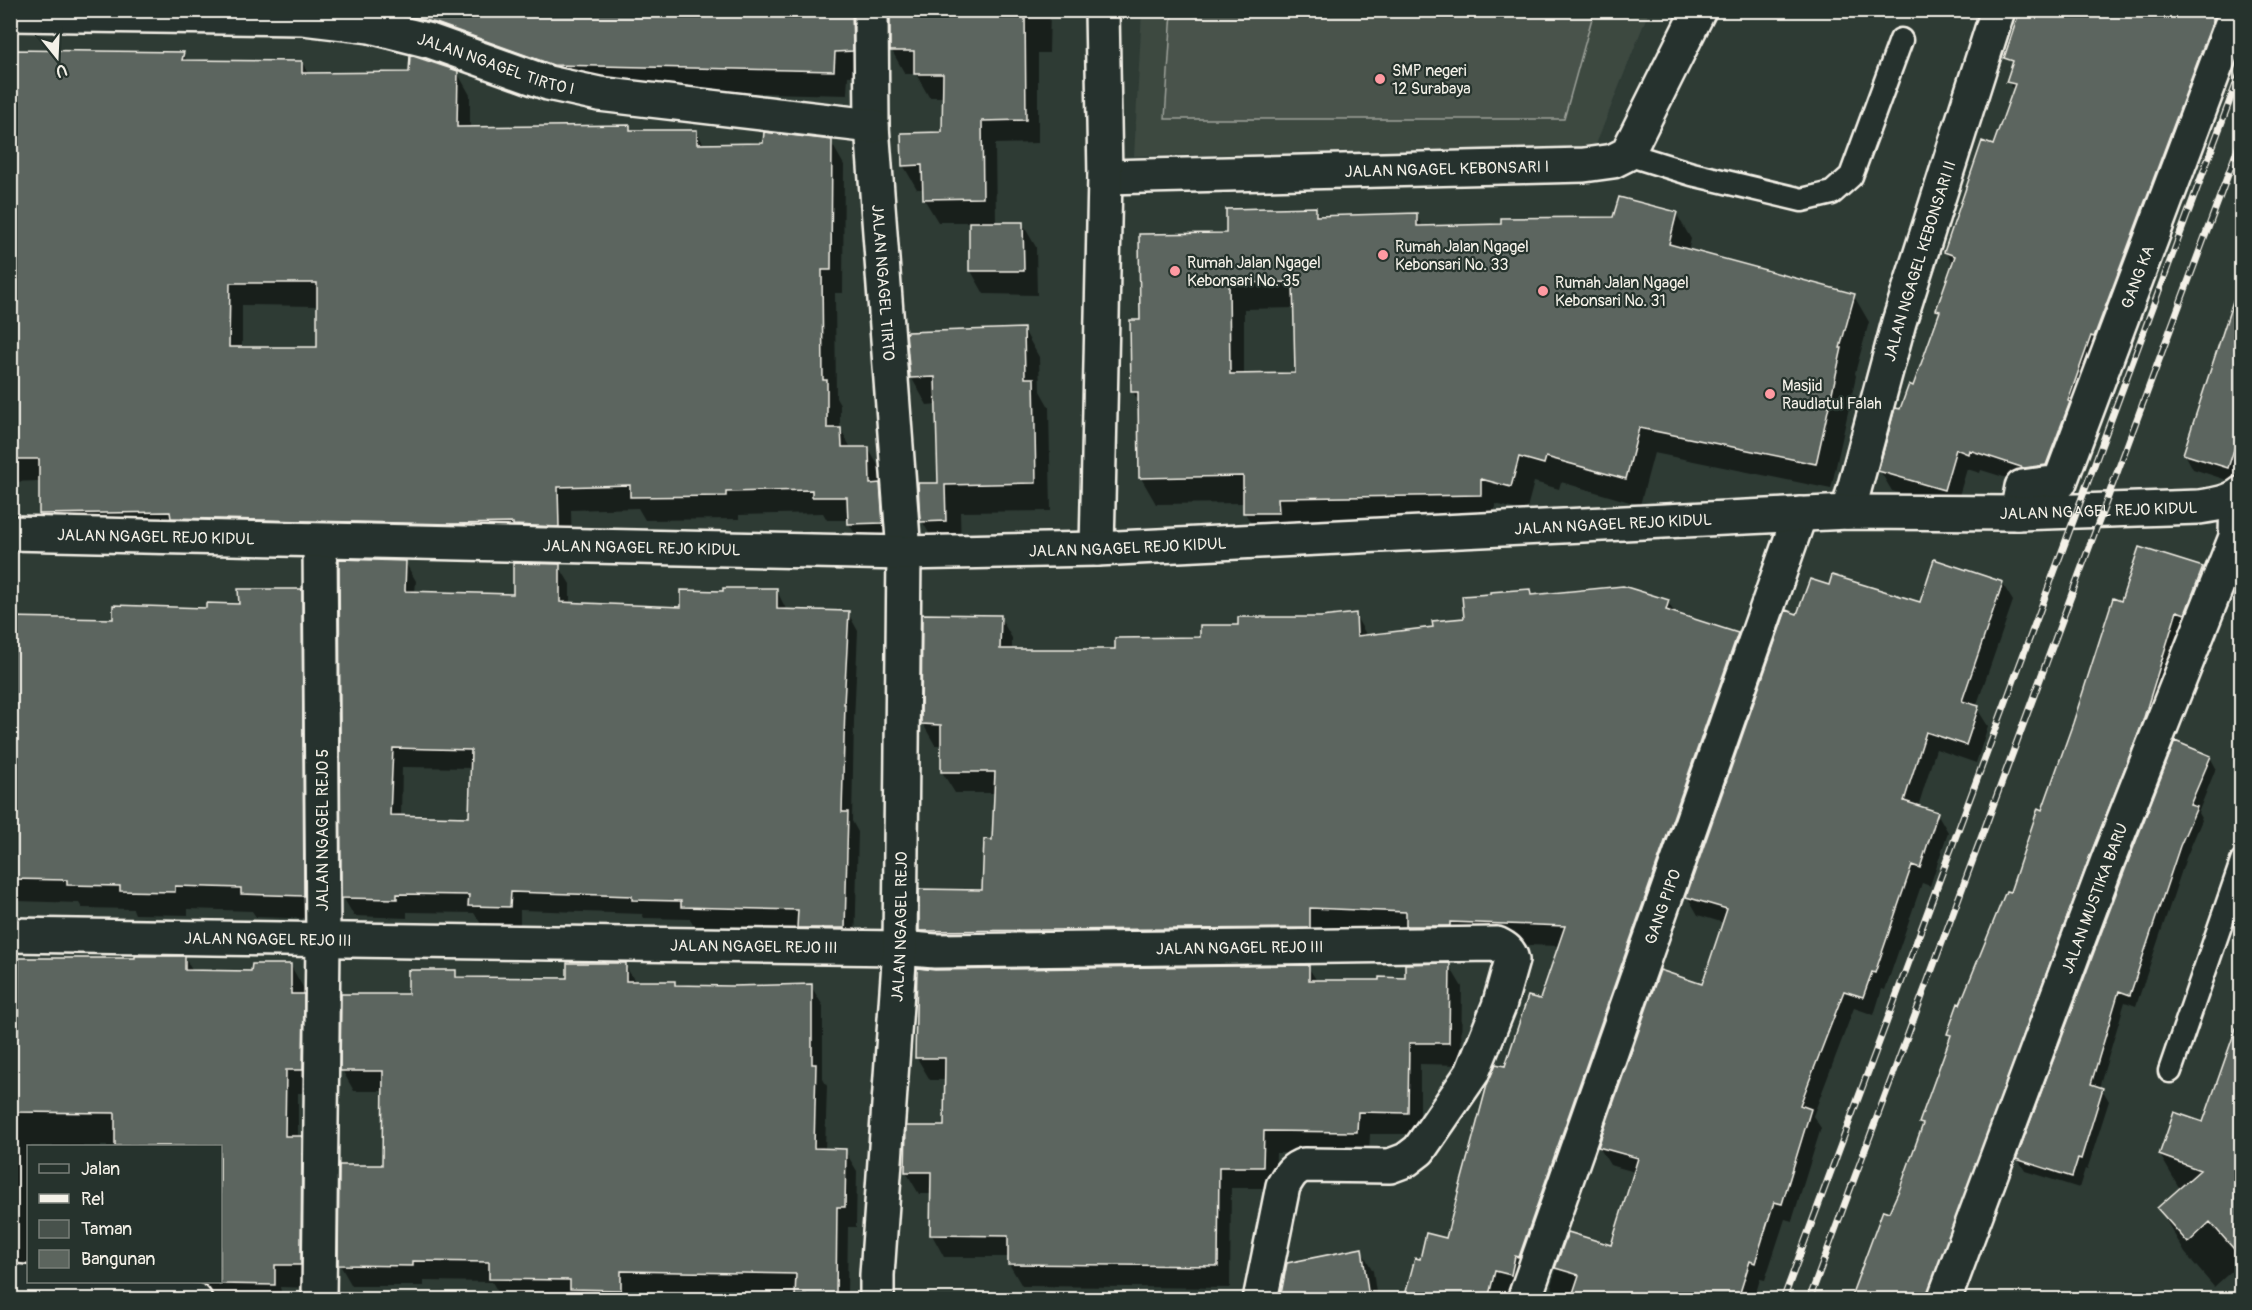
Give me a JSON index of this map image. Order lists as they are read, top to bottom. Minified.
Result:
{"streets":{"street":["JALAN NGAGEL TIRTO I","JALAN NGAGEL KEBONSARI I","JALAN NGAGEL KEBONSARI II","GANG KA","JALAN NGAGEL TIRTO","JALAN NGAGEL REJO KIDUL","JALAN NGAGEL REJO 5","JALAN MUSTIKA BARU","GANG PIPO","JALAN NGAGEL REJO","JALAN NGAGEL REJO III"]},"crossings":[["JALAN NGAGEL TIRTO I","JALAN NGAGEL TIRTO"],["JALAN NGAGEL KEBONSARI II","JALAN NGAGEL REJO KIDUL"],["GANG KA","JALAN NGAGEL REJO KIDUL"],["JALAN NGAGEL TIRTO","JALAN NGAGEL REJO KIDUL"],["JALAN NGAGEL TIRTO","JALAN NGAGEL REJO"],["JALAN NGAGEL REJO KIDUL","JALAN NGAGEL REJO 5"],["JALAN NGAGEL REJO KIDUL","JALAN MUSTIKA BARU"],["JALAN NGAGEL REJO KIDUL","GANG PIPO"],["JALAN NGAGEL REJO KIDUL","JALAN NGAGEL REJO"],["JALAN NGAGEL REJO 5","JALAN NGAGEL REJO III"],["JALAN NGAGEL REJO","JALAN NGAGEL REJO III"]],"places":["SMP negeri 12 Surabaya","Rumah Jalan Ngagel Kebonsari No. 33","Rumah Jalan Ngagel Kebonsari No. 35","Rumah Jalan Ngagel Kebonsari No. 31","Masjid Raudlatul Falah"],"legend":["Jalan","Rel","Taman","Bangunan"],"north":"bottom"}
